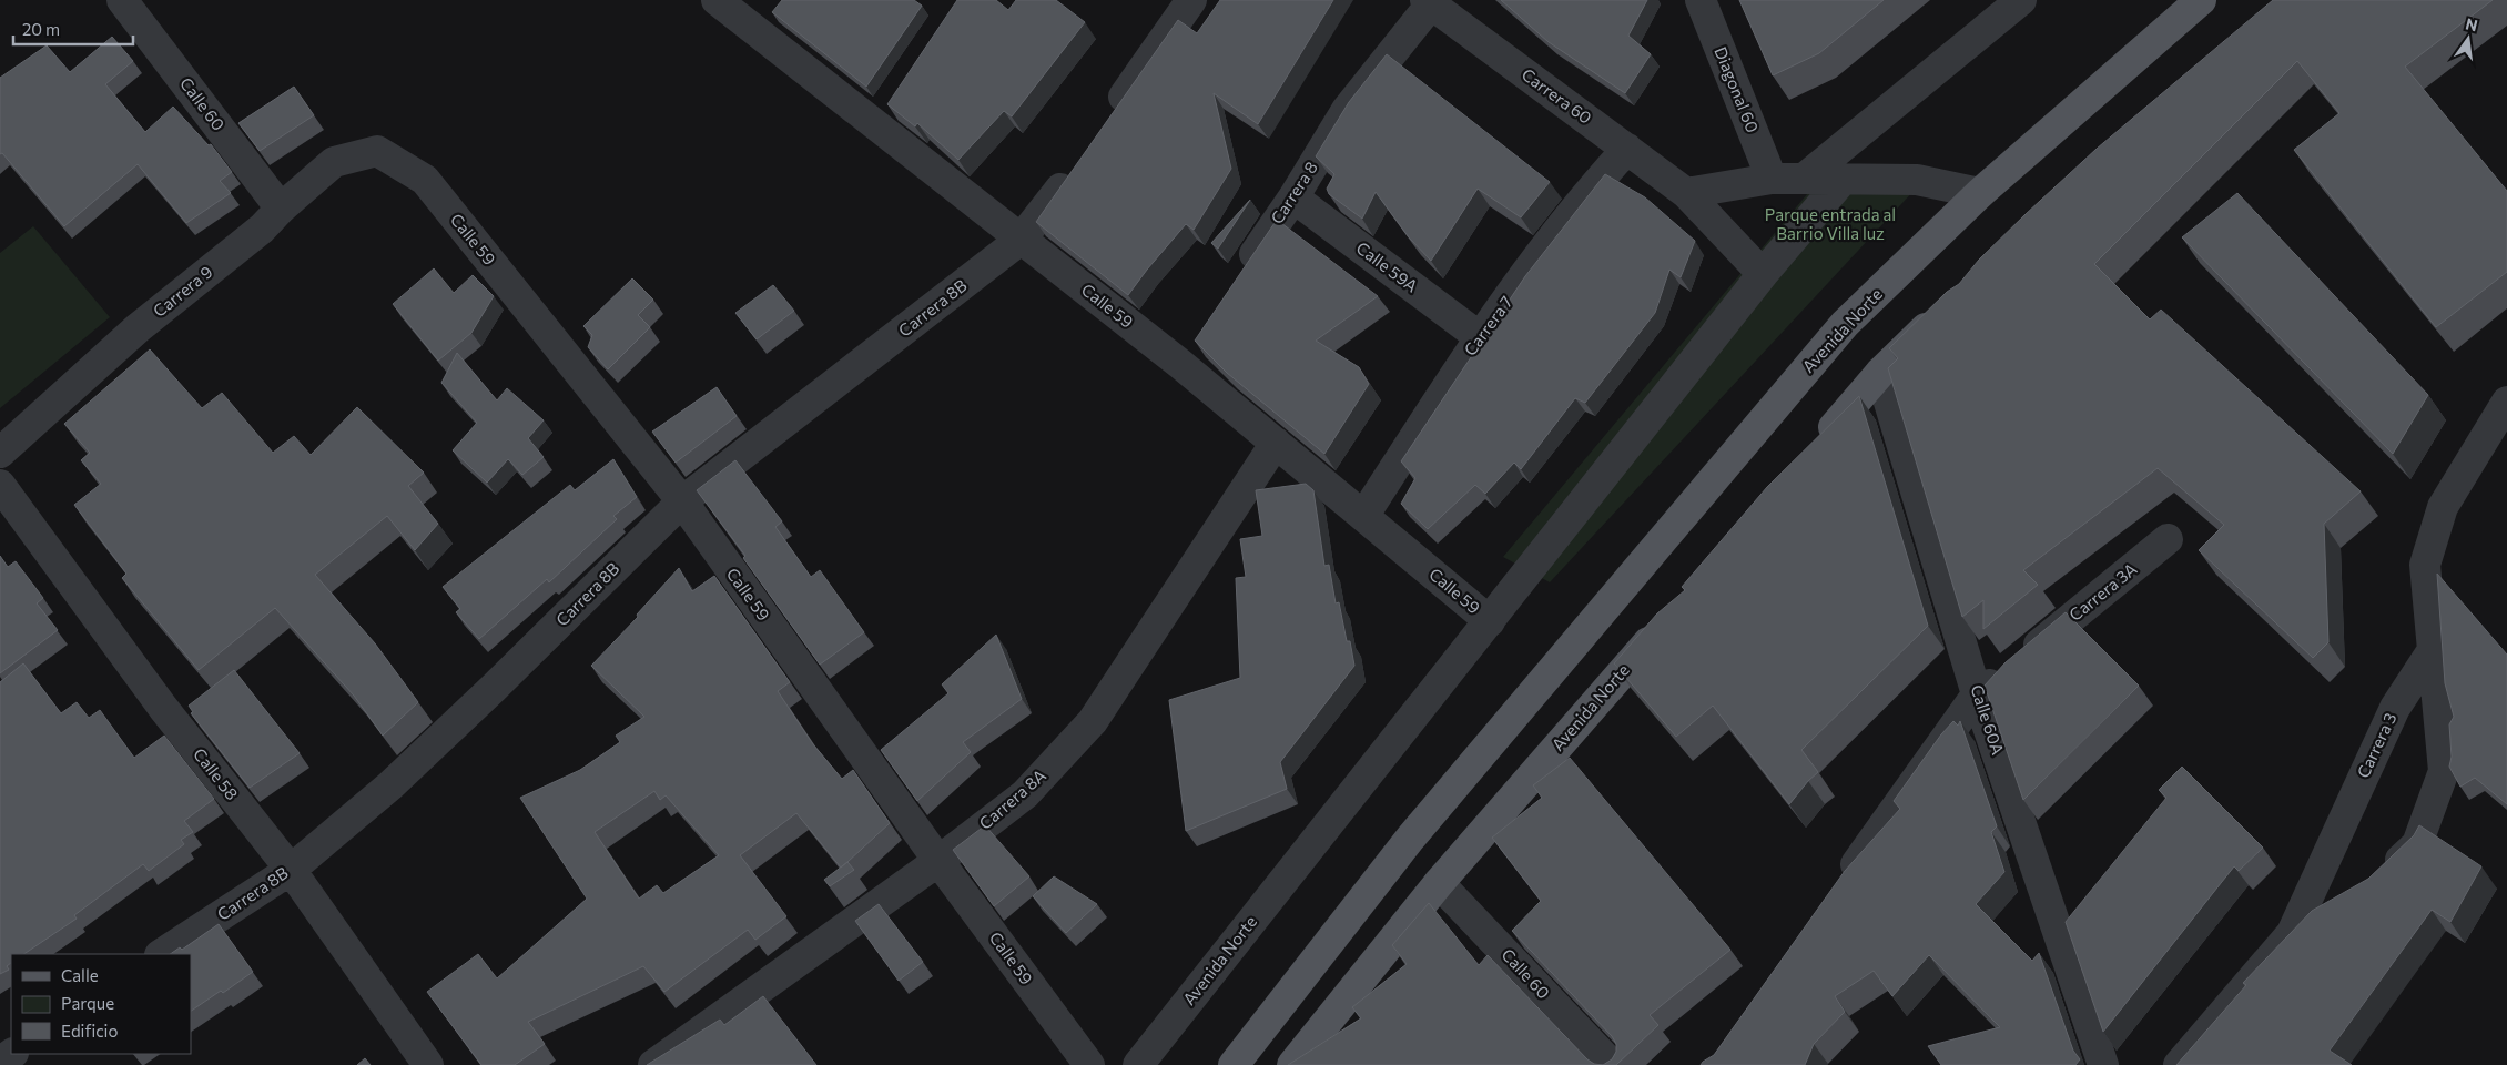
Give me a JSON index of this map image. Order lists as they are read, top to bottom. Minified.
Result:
{"streets":{"main road":["Avenida Norte"],"street":["Diagonal 60","Carrera 60","Calle 60","Carrera 8","Calle 59","Calle 59A","Carrera 9","Carrera 8B","Carrera 7","Carrera 3A","Calle 60A","Carrera 3","Calle 58","Carrera 8A"]},"crossings":[["Carrera 60","Carrera 8"],["Carrera 60","Carrera 7"],["Carrera 60","Avenida Norte"],["Calle 60","Carrera 9"],["Calle 60","Avenida Norte"],["Carrera 8","Calle 59A"],["Calle 59","Carrera 9"],["Calle 59","Carrera 8B"],["Calle 59","Carrera 7"],["Calle 59","Avenida Norte"],["Calle 59","Carrera 8A"],["Calle 59A","Carrera 7"],["Carrera 8B","Calle 58"],["Carrera 3A","Calle 60A"]],"parks":["Parque entrada al Barrio Villa luz"],"legend":["Calle","Parque","Edificio"],"scale_bar":"20 m","north":"top"}
